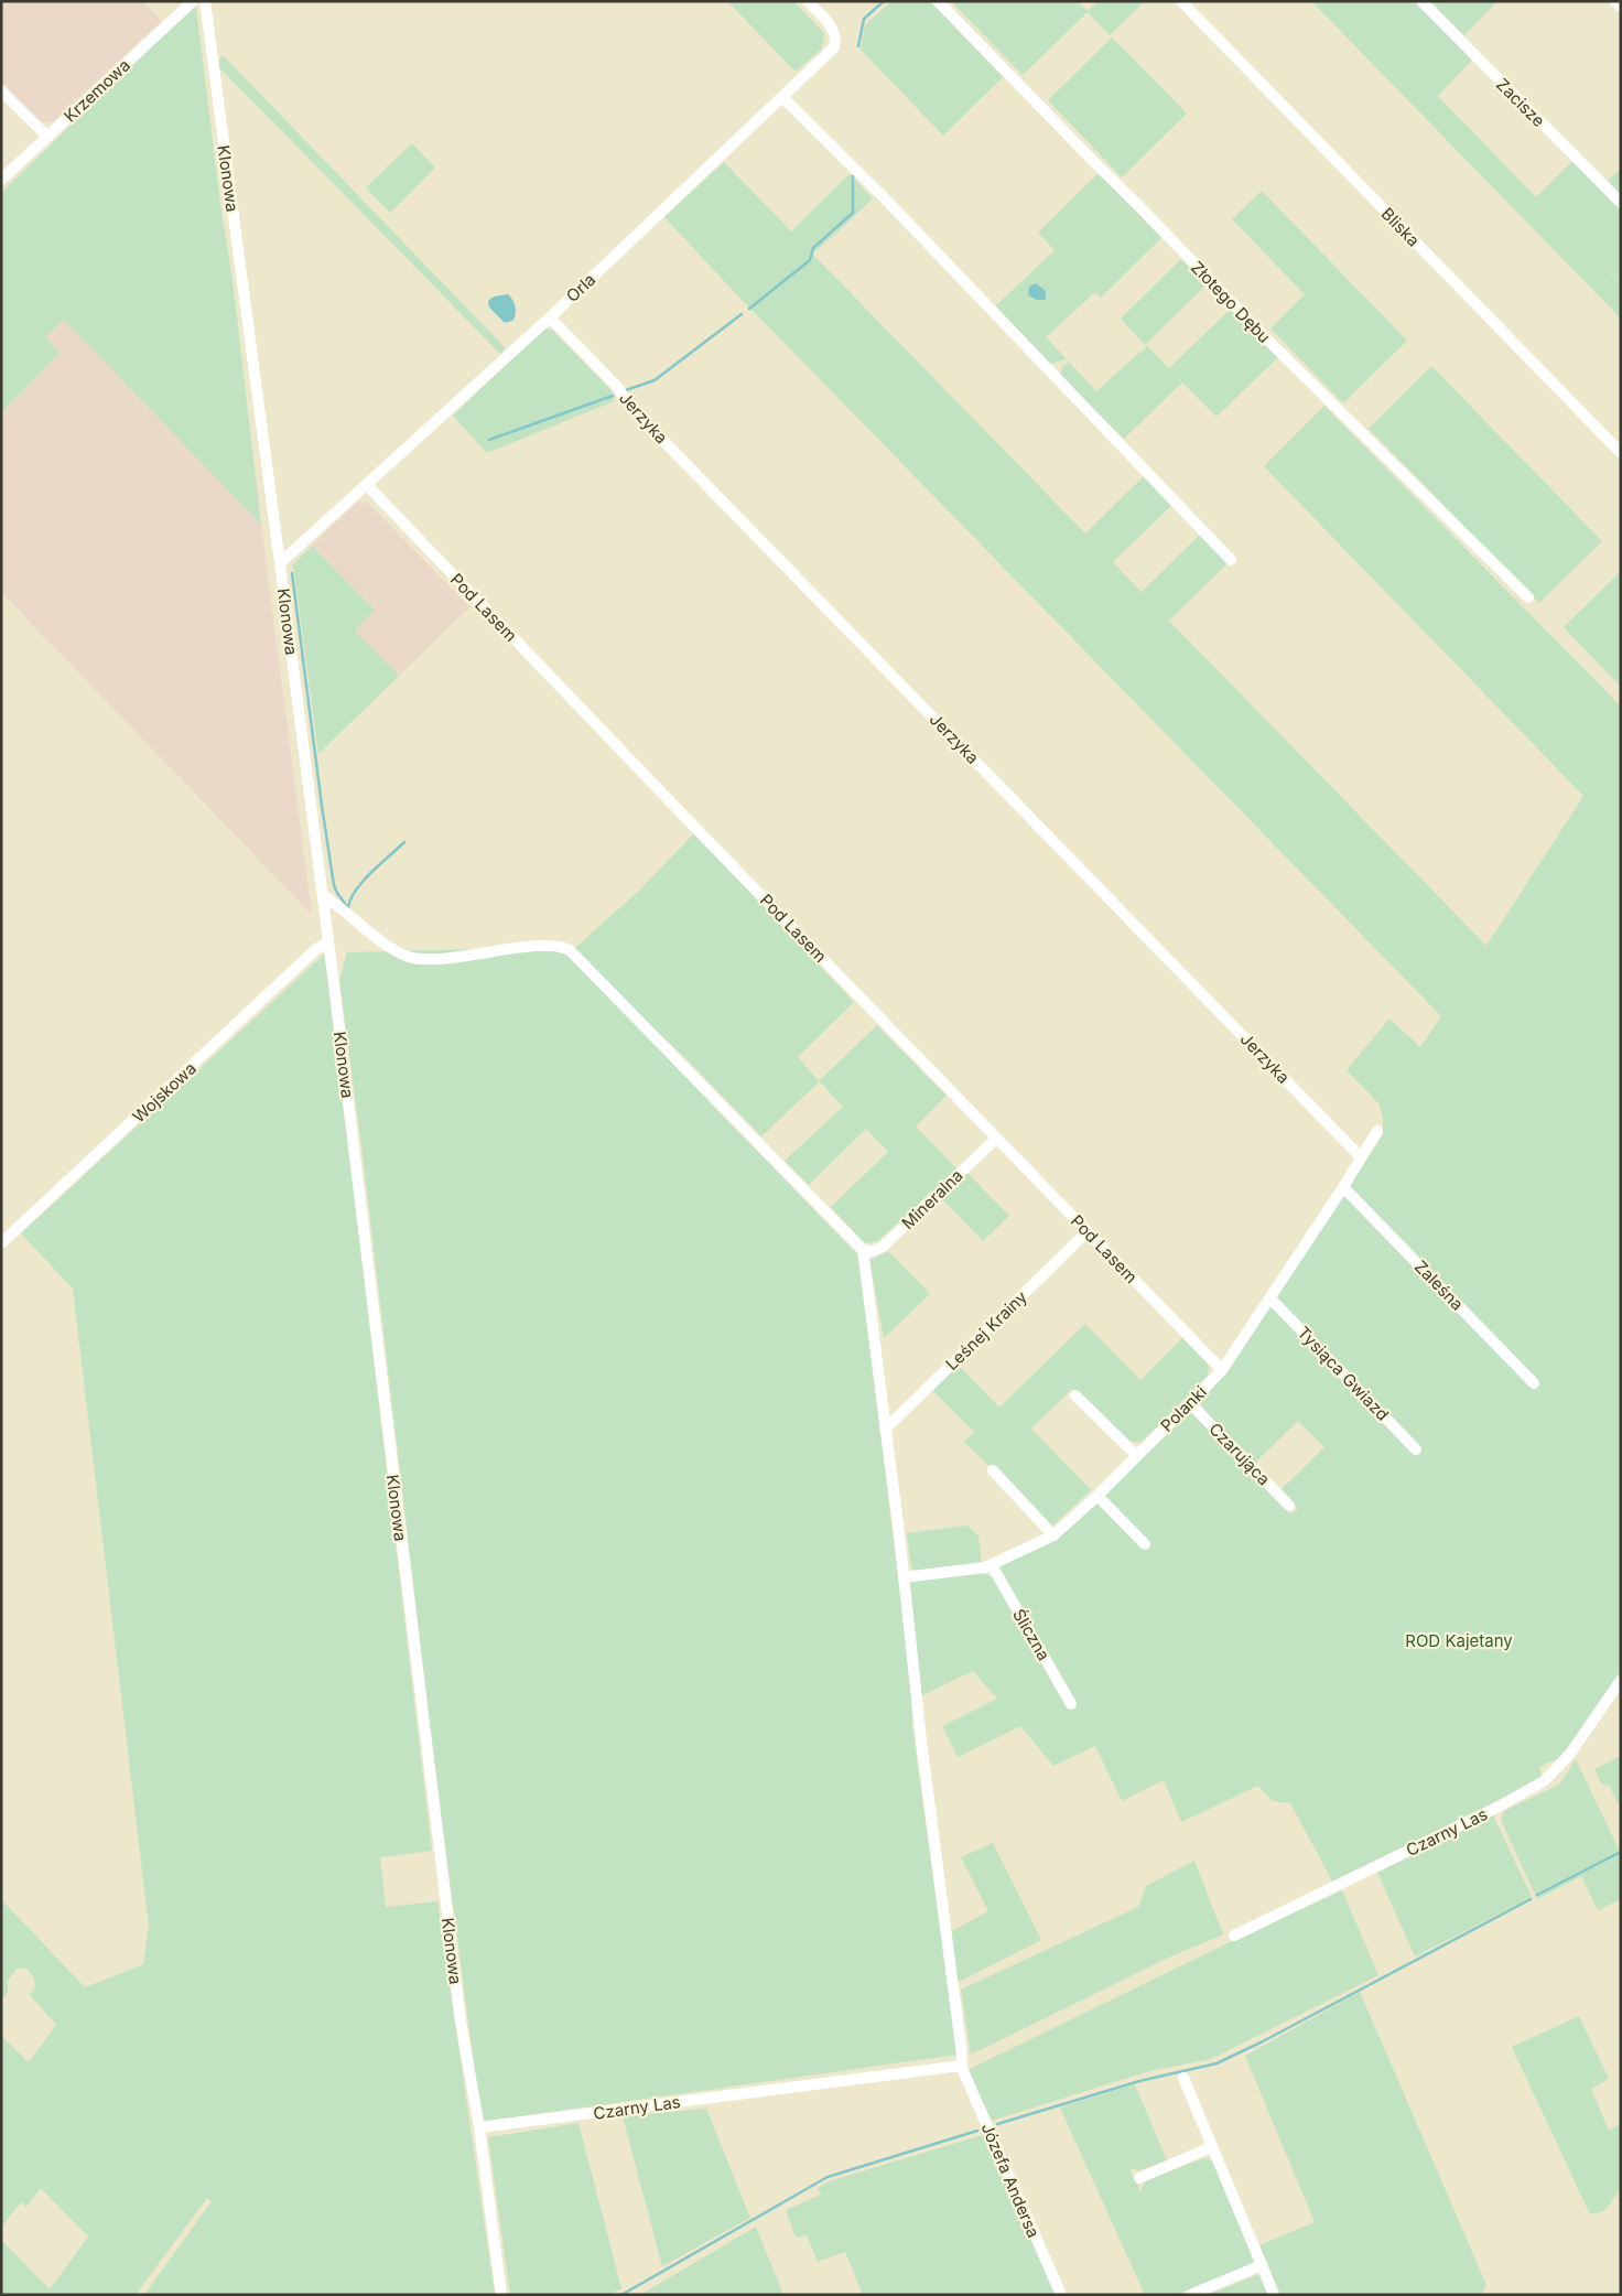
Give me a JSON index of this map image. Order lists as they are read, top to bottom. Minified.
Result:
{"streets":{"street":["Krzemowa","Zacisze","Klonowa","Bliska","Orla","Złotego Dębu","Jerzyka","Pod Lasem","Wojskowa","Mineralna","Zaleśna","Leśnej Krainy","Tysiąca Gwiazd","Polanki","Czarująca","Śliczna","Czarny Las","Józefa Andersa"]},"crossings":[["Klonowa","Orla"],["Klonowa","Wojskowa"],["Klonowa","Czarny Las"],["Orla","Jerzyka"],["Orla","Pod Lasem"],["Jerzyka","Polanki"],["Pod Lasem","Mineralna"],["Pod Lasem","Leśnej Krainy"],["Pod Lasem","Polanki"],["Zaleśna","Polanki"],["Tysiąca Gwiazd","Polanki"],["Polanki","Czarująca"],["Polanki","Śliczna"],["Czarny Las","Józefa Andersa"]],"parks":["ROD Kajetany"]}
